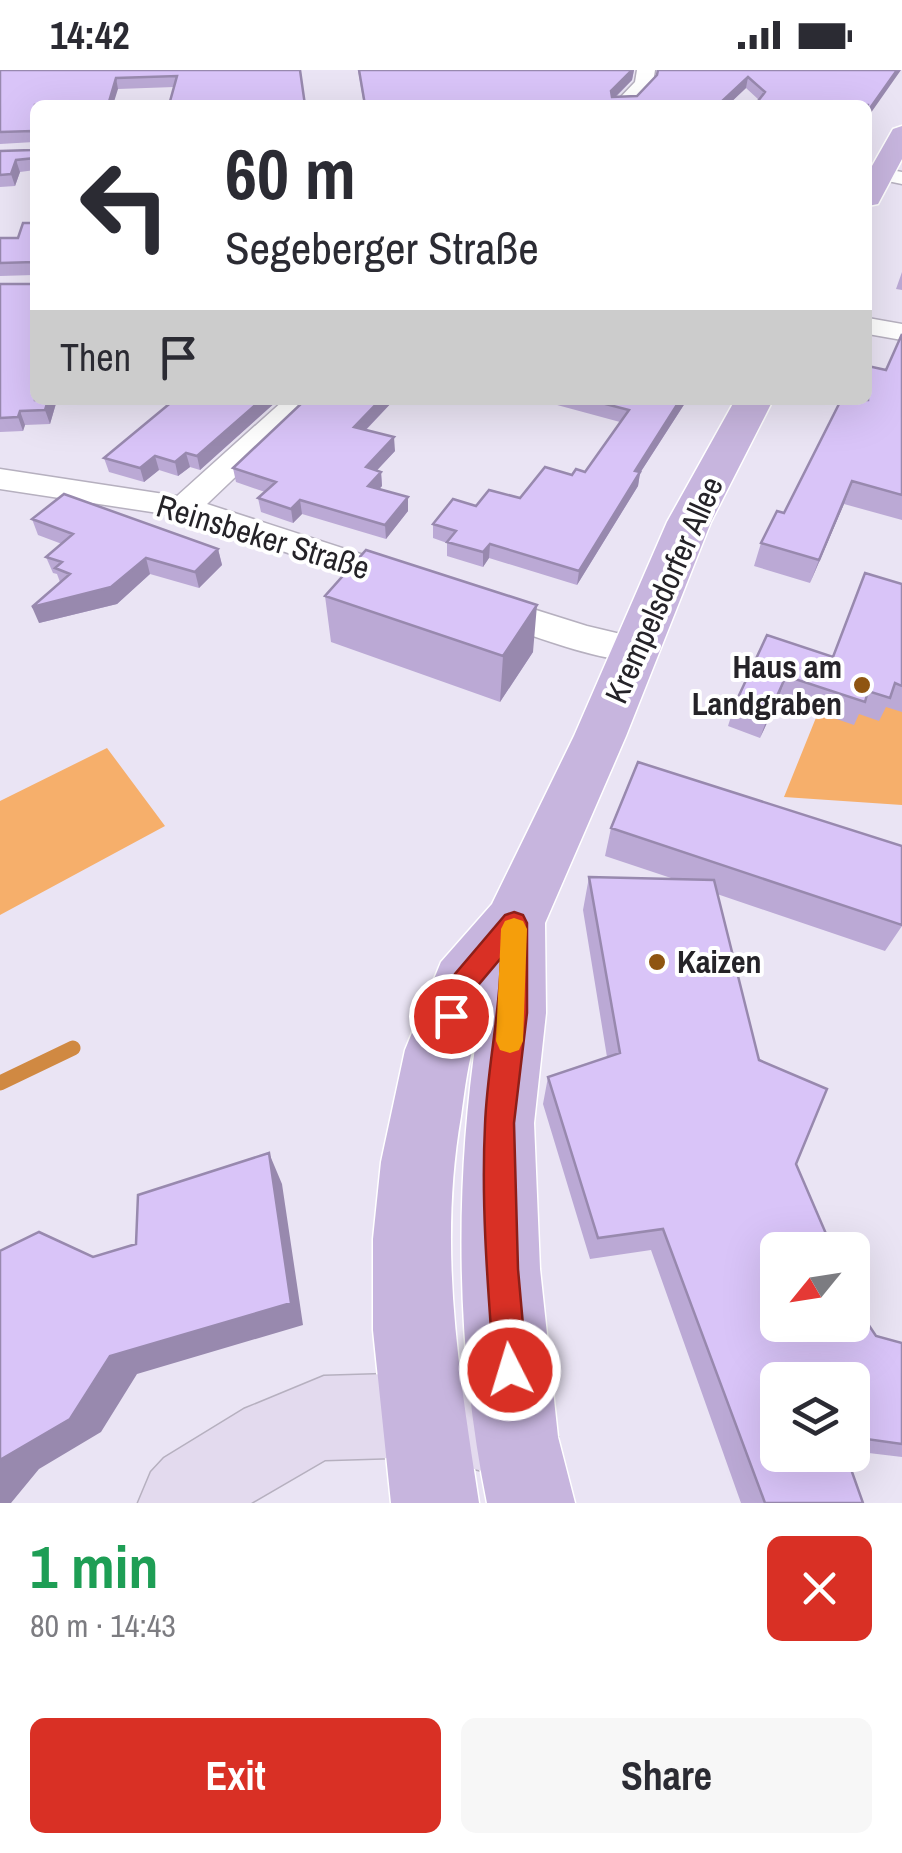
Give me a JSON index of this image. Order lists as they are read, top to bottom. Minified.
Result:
{"streets":{"main road":["Krempelsdorfer Allee"],"street":["Reinsbeker Straße"]},"crossings":[["Reinsbeker Straße","Krempelsdorfer Allee"]],"places":["Haus am Landgraben","Kaizen"],"north":"bottom left","page":{"status":"14:42","turn":["60 m","Segeberger Straße"],"then":"Then","heading":["1 min","80 m · 14:43"],"buttons":["Exit","Share"]}}
